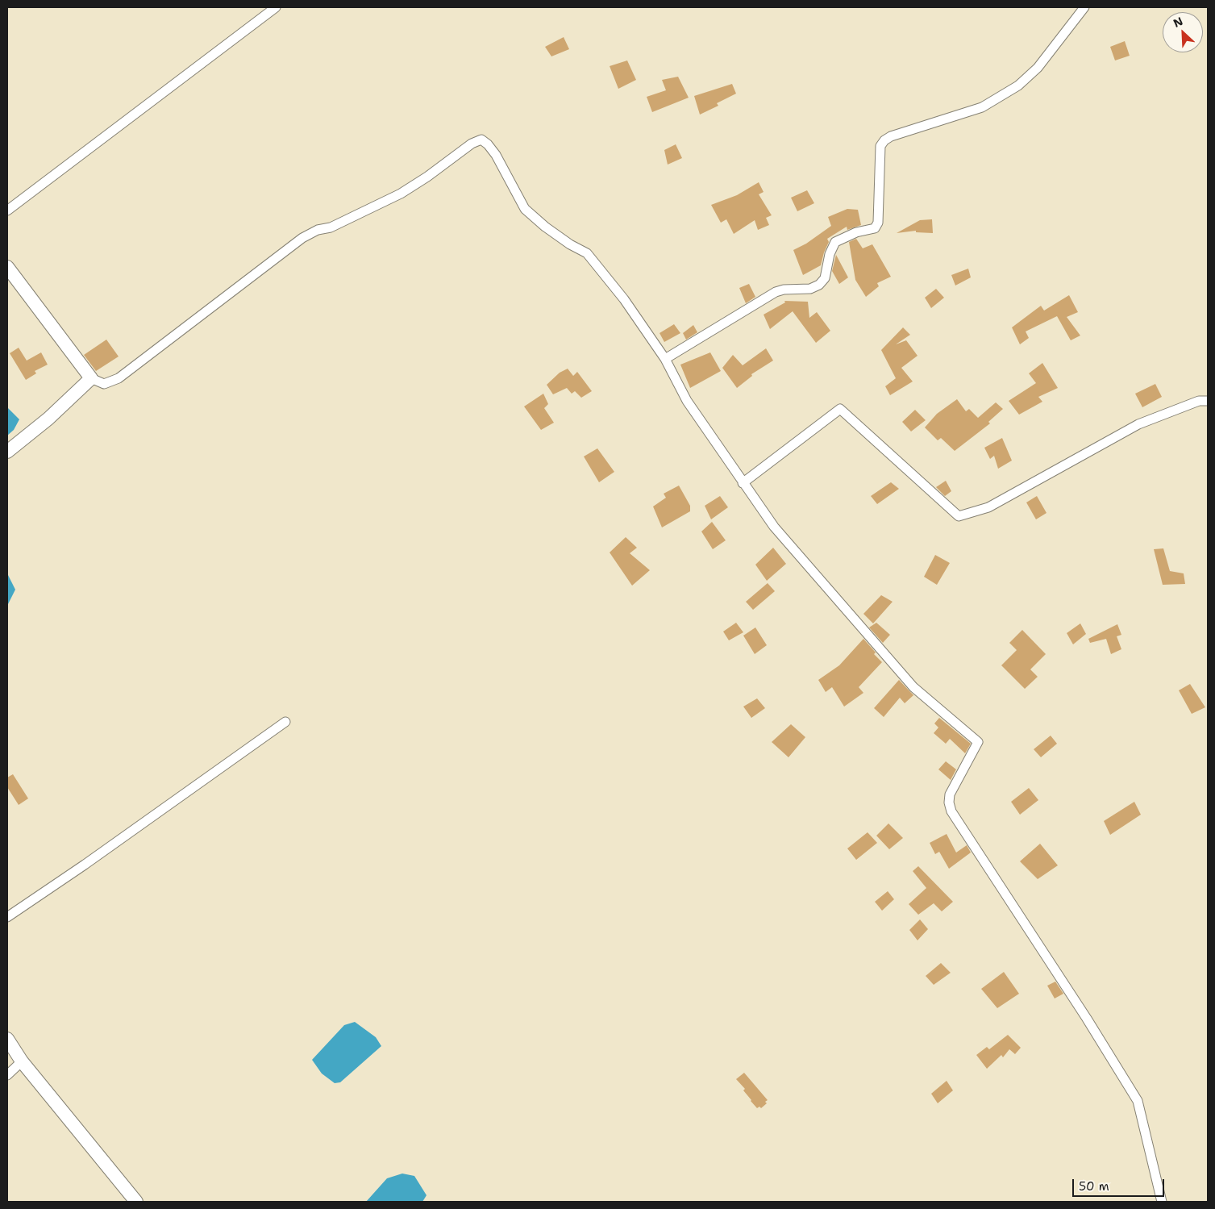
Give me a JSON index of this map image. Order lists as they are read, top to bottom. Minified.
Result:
{"scale_bar":"50 m","north":"top left"}
